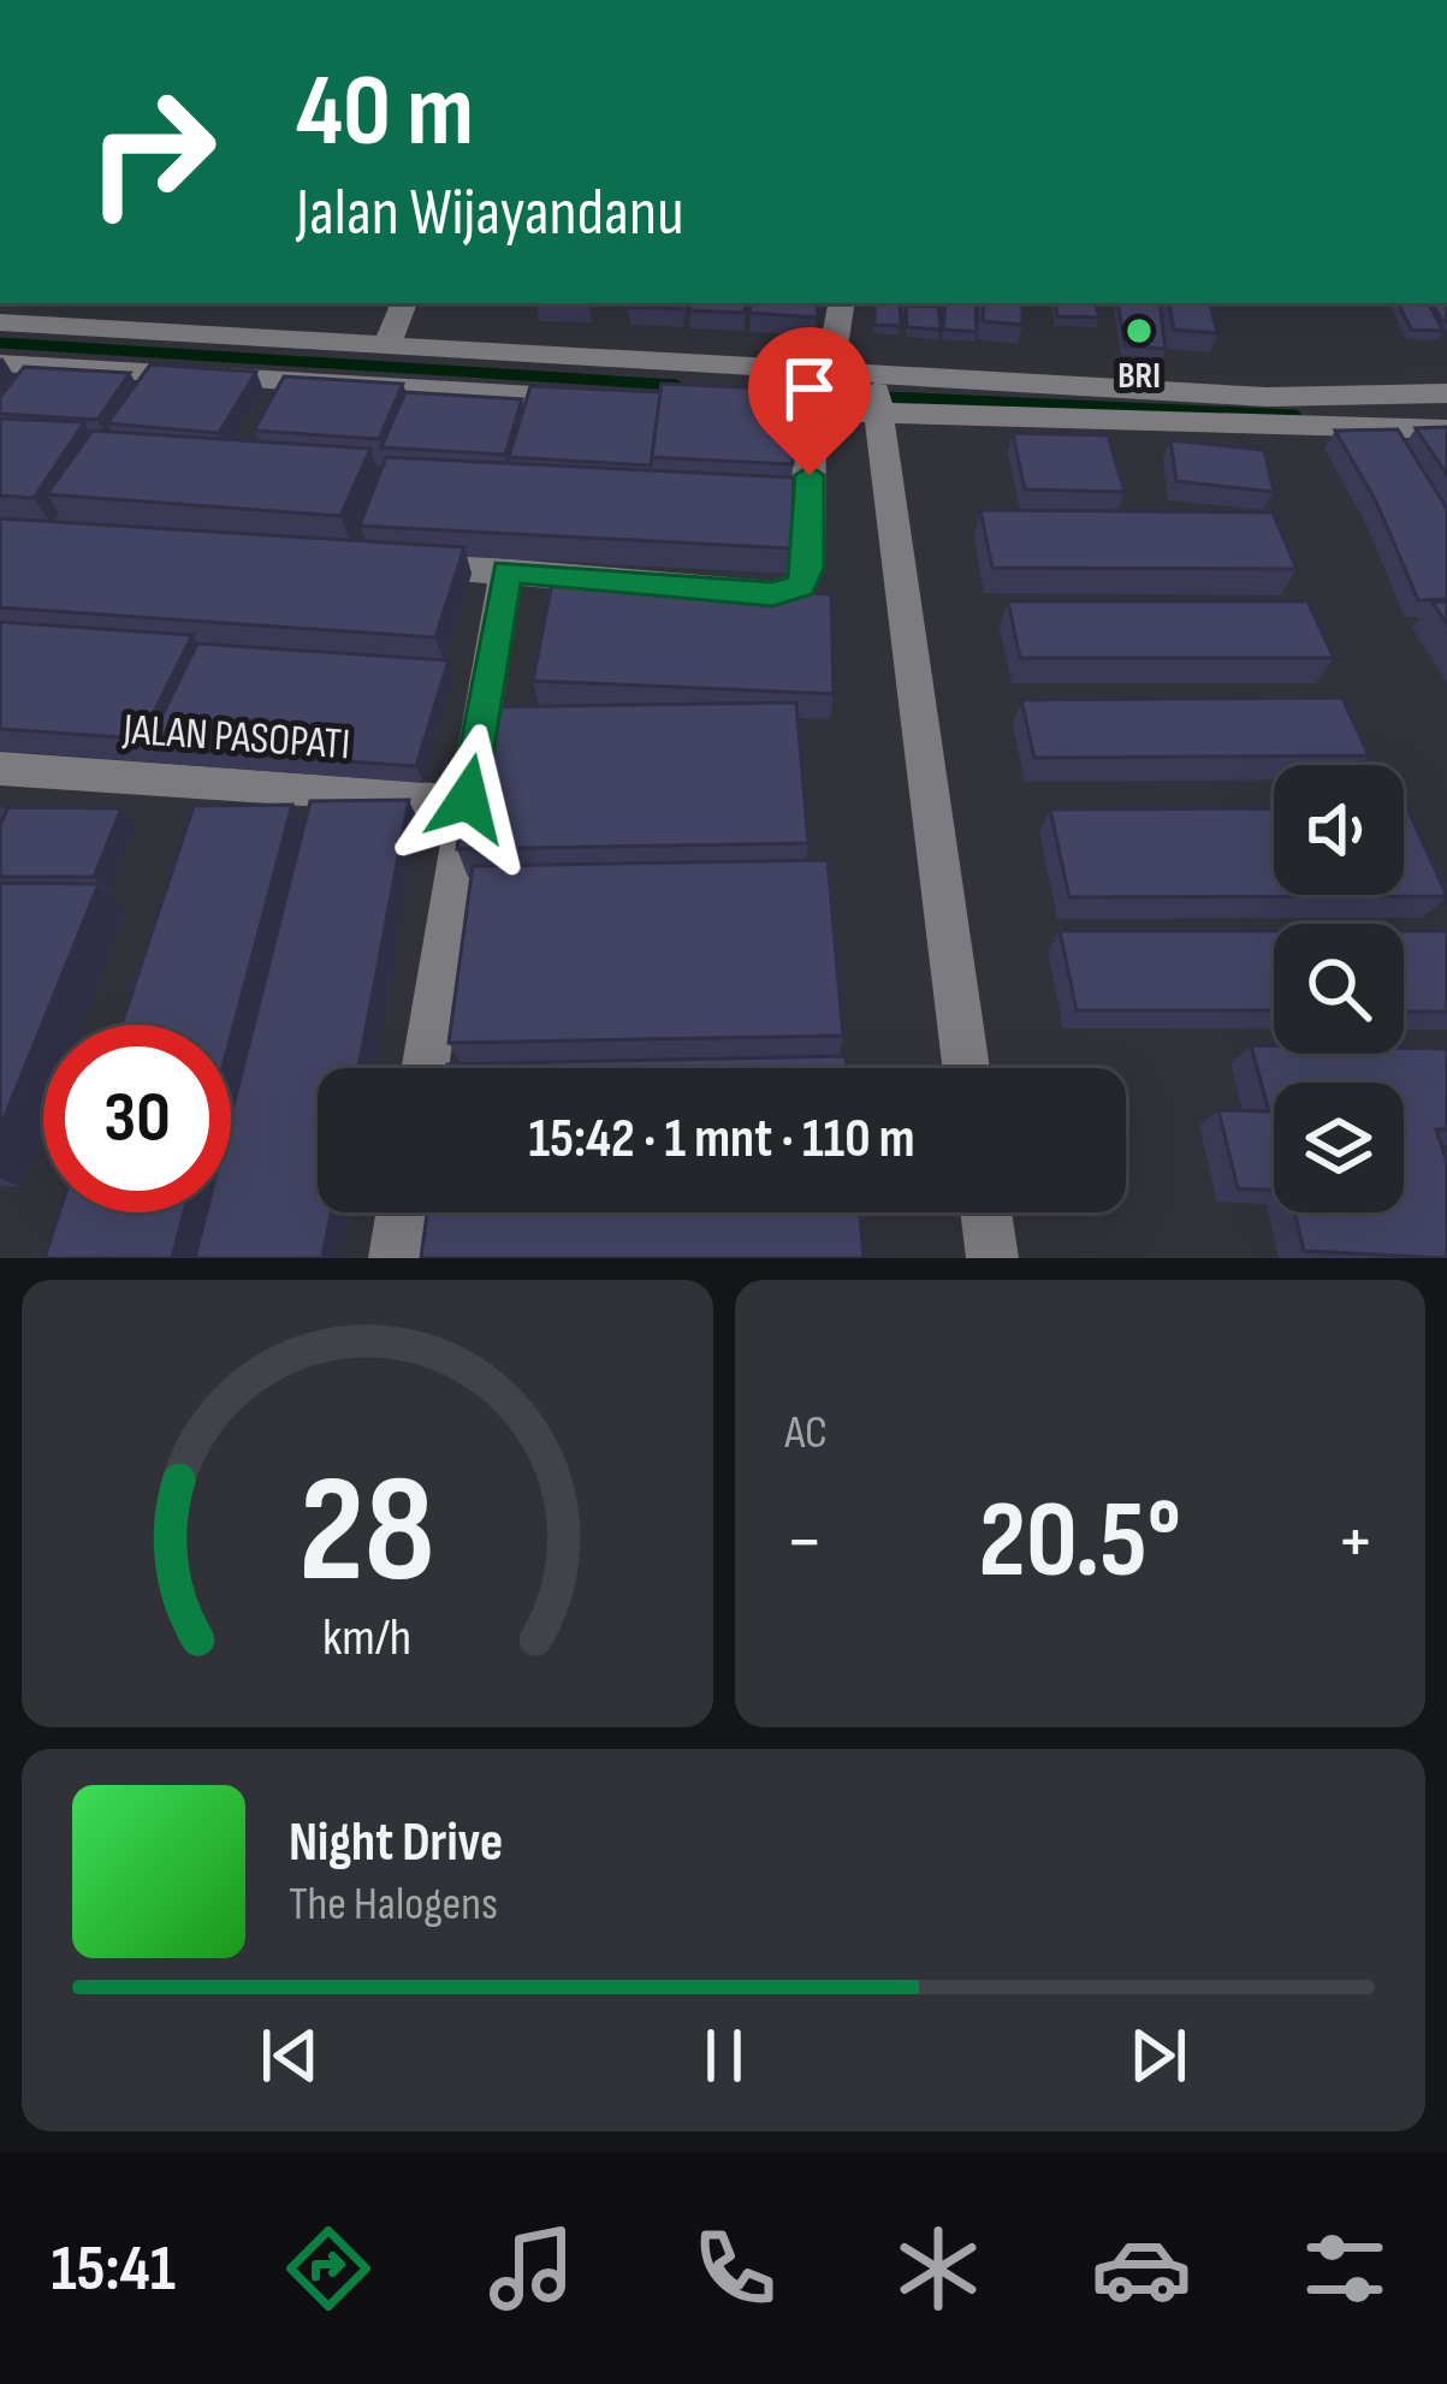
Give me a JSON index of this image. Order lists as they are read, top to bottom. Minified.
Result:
{"streets":{"street":["JALAN PASOPATI"]},"places":["BRI"],"page":{"turn":["40 m","Jalan Wijayandanu"],"limit":"30","trip":"15:42 · 1 mnt · 110 m","tile":"AC","heat":["−","20.5°","+"],"song":["Night Drive","The Halogens"],"tabs":"15:41","gauge":["28","km/h"]}}
